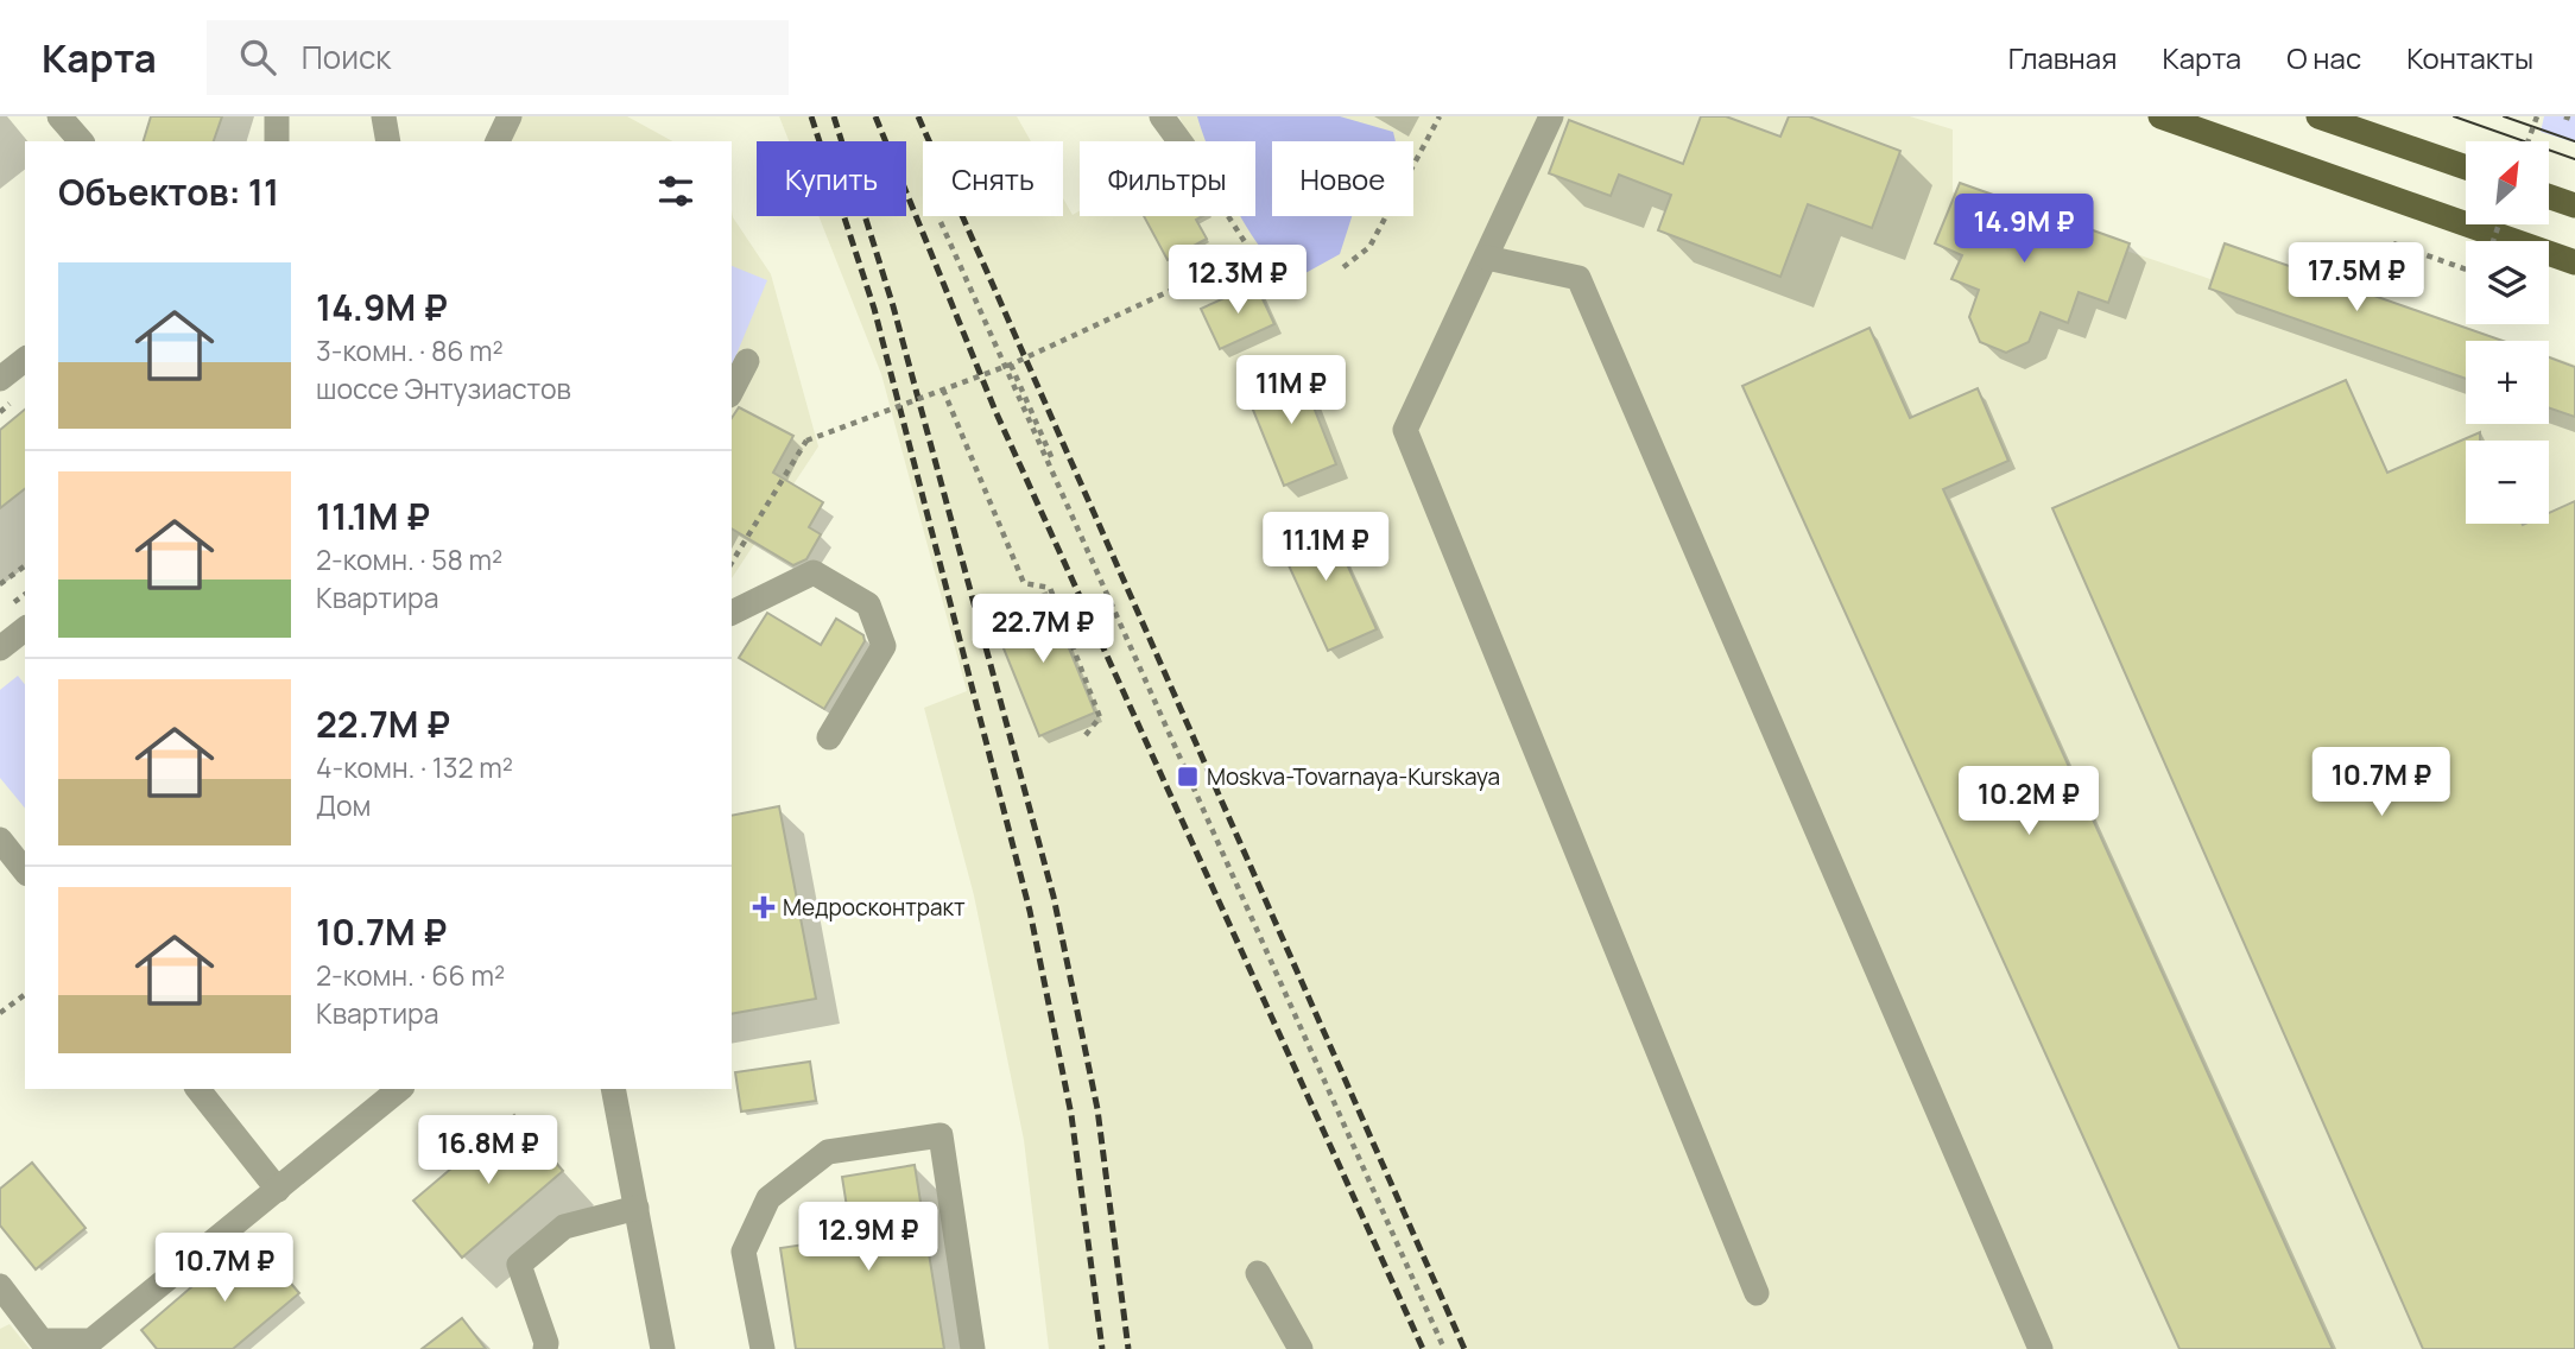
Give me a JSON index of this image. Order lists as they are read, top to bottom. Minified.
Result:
{"places":{"transit":["Moskva-Tovarnaya-Kurskaya"],"health":["Медросконтракт"]},"north":"top right","page":{"header":"Карта","search":"Поиск","nav":["Главная","Карта","О нас","Контакты"],"map_buttons":["+","−"],"chip":["Купить","Снять","Фильтры","Новое"],"heading":"Объектов: 11","price":["14.9M ₽","17.5M ₽","12.3M ₽","11M ₽","11.1M ₽","22.7M ₽","10.7M ₽","10.2M ₽","16.8M ₽","12.9M ₽","10.7M ₽"],"list":[{"name":"14.9M ₽","note":"3-комн. · 86 m² · шоссе Энтузиастов"},{"name":"11.1M ₽","note":"2-комн. · 58 m² · Квартира"},{"name":"22.7M ₽","note":"4-комн. · 132 m² · Дом"},{"name":"10.7M ₽","note":"2-комн. · 66 m² · Квартира"}]}}
